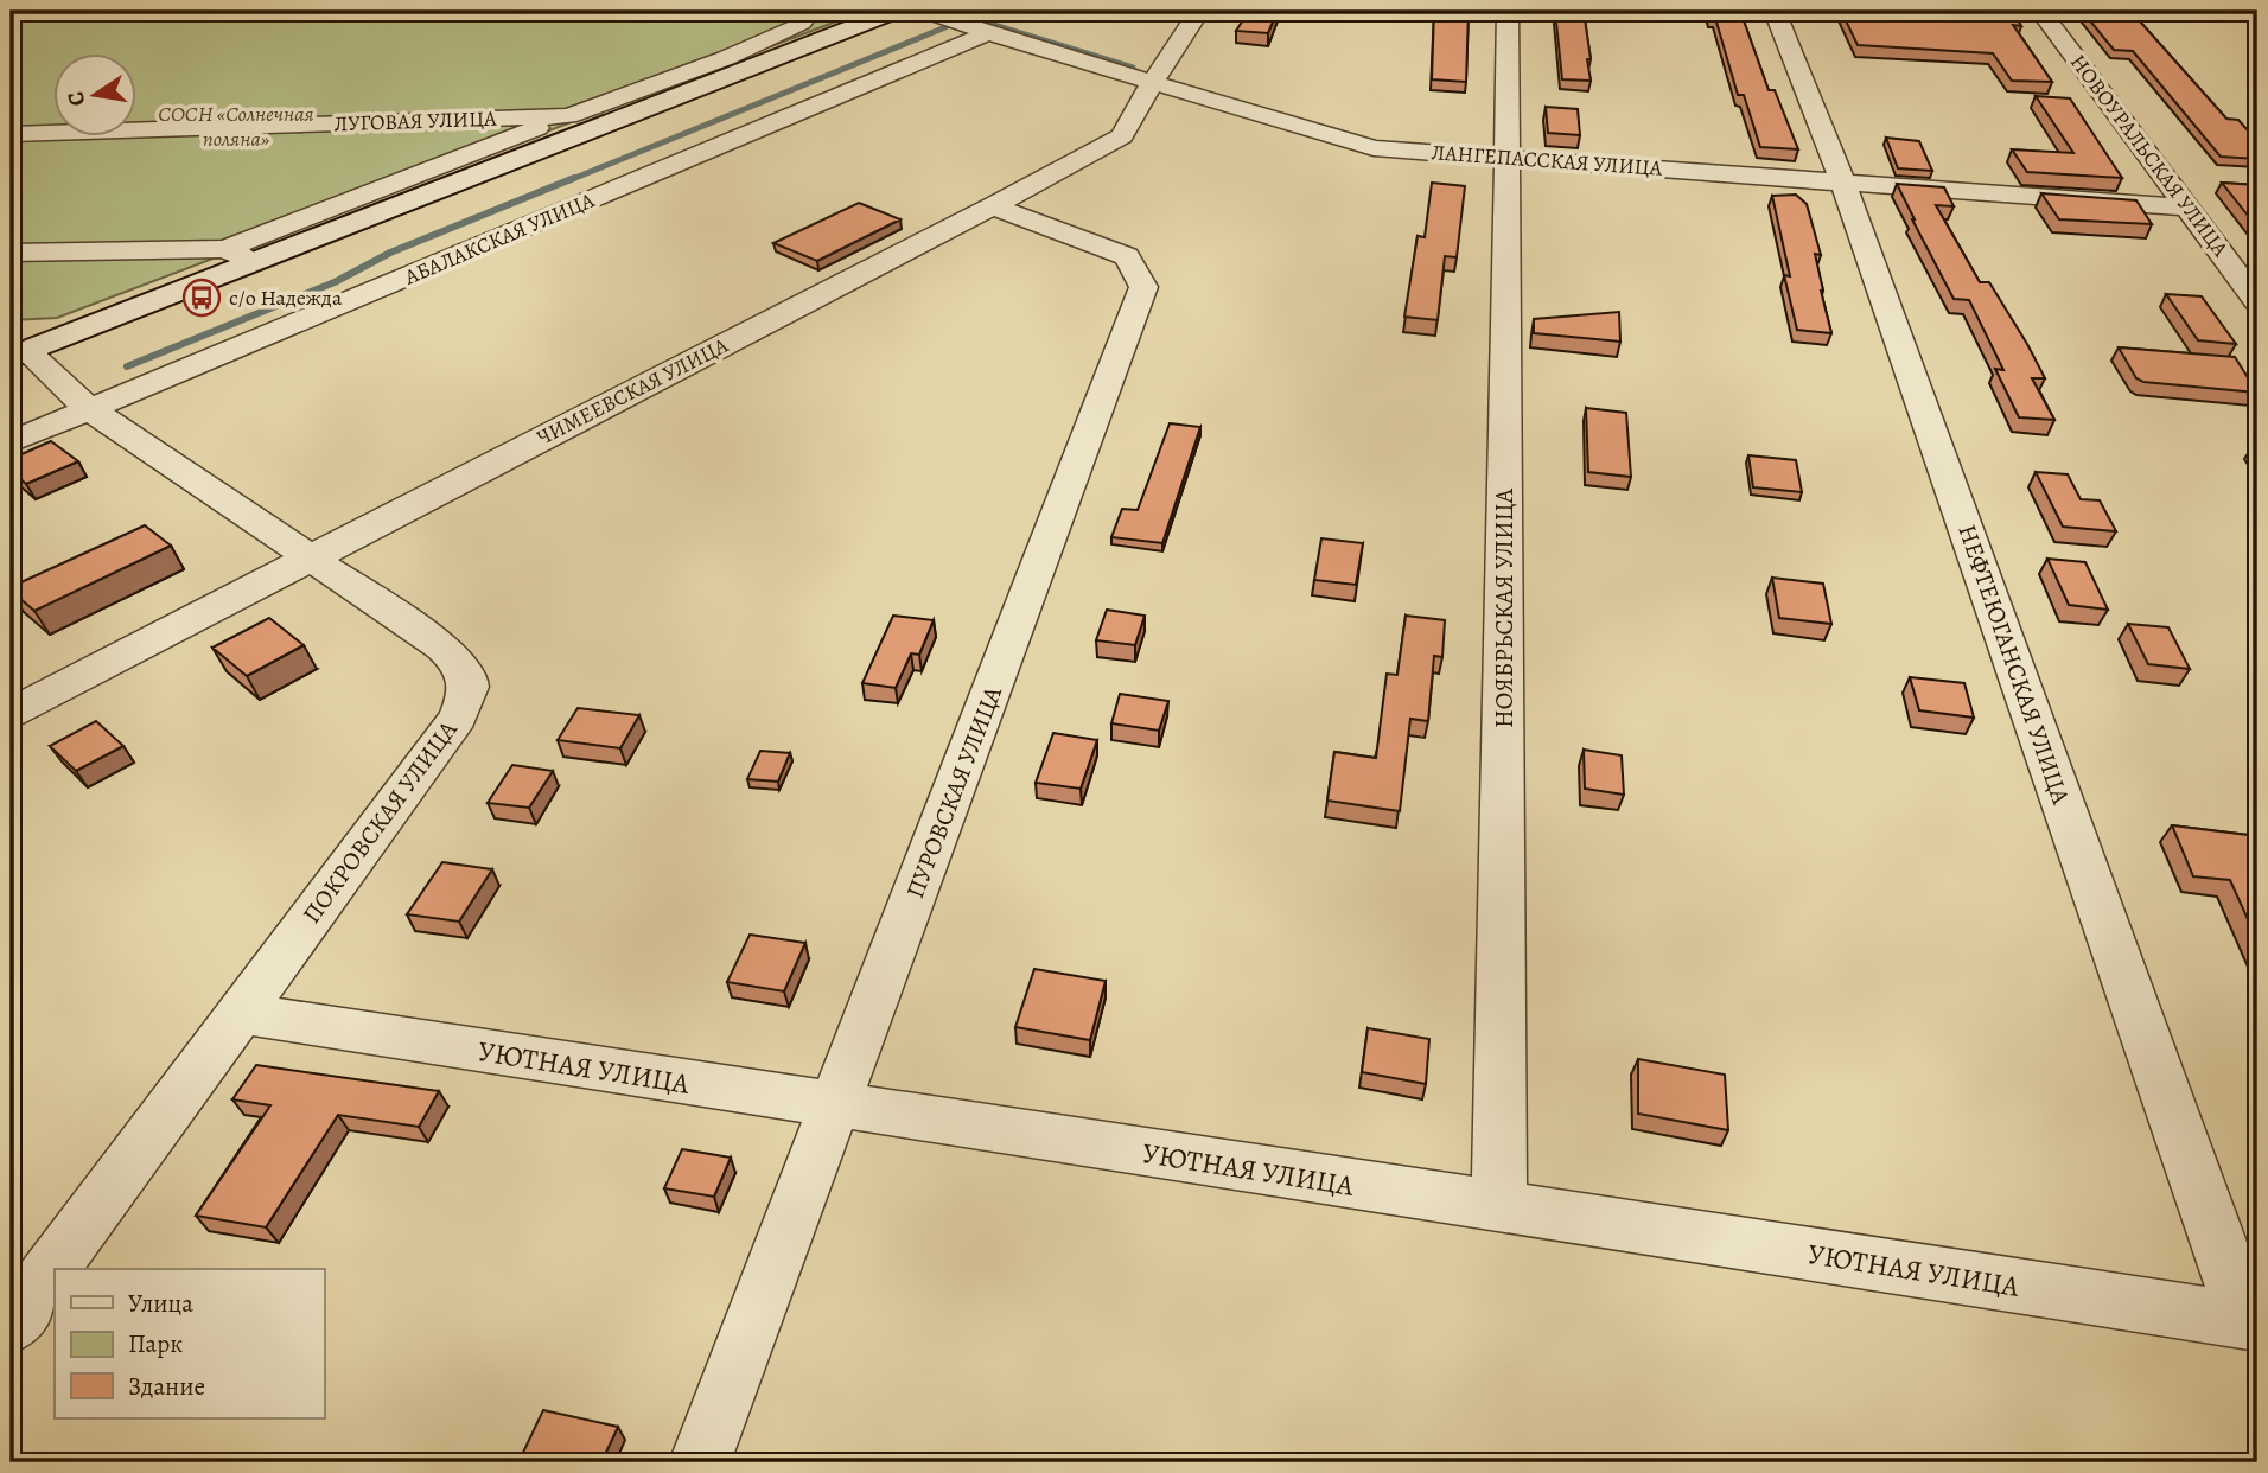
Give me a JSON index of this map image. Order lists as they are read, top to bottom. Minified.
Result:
{"streets":{"street":["ЛУГОВАЯ УЛИЦА","НОВОУРАЛЬСКАЯ УЛИЦА","ЛАНГЕПАССКАЯ УЛИЦА","АБАЛАКСКАЯ УЛИЦА","ЧИМЕЕВСКАЯ УЛИЦА","НОЯБРЬСКАЯ УЛИЦА","НЕФТЕЮГАНСКАЯ УЛИЦА","ПУРОВСКАЯ УЛИЦА","ПОКРОВСКАЯ УЛИЦА","УЮТНАЯ УЛИЦА"]},"crossings":[["НОВОУРАЛЬСКАЯ УЛИЦА","ЛАНГЕПАССКАЯ УЛИЦА"],["ЛАНГЕПАССКАЯ УЛИЦА","АБАЛАКСКАЯ УЛИЦА"],["ЛАНГЕПАССКАЯ УЛИЦА","ЧИМЕЕВСКАЯ УЛИЦА"],["ЛАНГЕПАССКАЯ УЛИЦА","НОЯБРЬСКАЯ УЛИЦА"],["ЛАНГЕПАССКАЯ УЛИЦА","НЕФТЕЮГАНСКАЯ УЛИЦА"],["АБАЛАКСКАЯ УЛИЦА","ПОКРОВСКАЯ УЛИЦА"],["ЧИМЕЕВСКАЯ УЛИЦА","ПУРОВСКАЯ УЛИЦА"],["ЧИМЕЕВСКАЯ УЛИЦА","ПОКРОВСКАЯ УЛИЦА"],["НОЯБРЬСКАЯ УЛИЦА","УЮТНАЯ УЛИЦА"],["НЕФТЕЮГАНСКАЯ УЛИЦА","УЮТНАЯ УЛИЦА"],["ПУРОВСКАЯ УЛИЦА","УЮТНАЯ УЛИЦА"],["ПОКРОВСКАЯ УЛИЦА","УЮТНАЯ УЛИЦА"]],"parks":["СОСН «Солнечная поляна»"],"places":{"bus stop":["с/о Надежда"]},"legend":["Улица","Парк","Здание"],"north":"left"}
